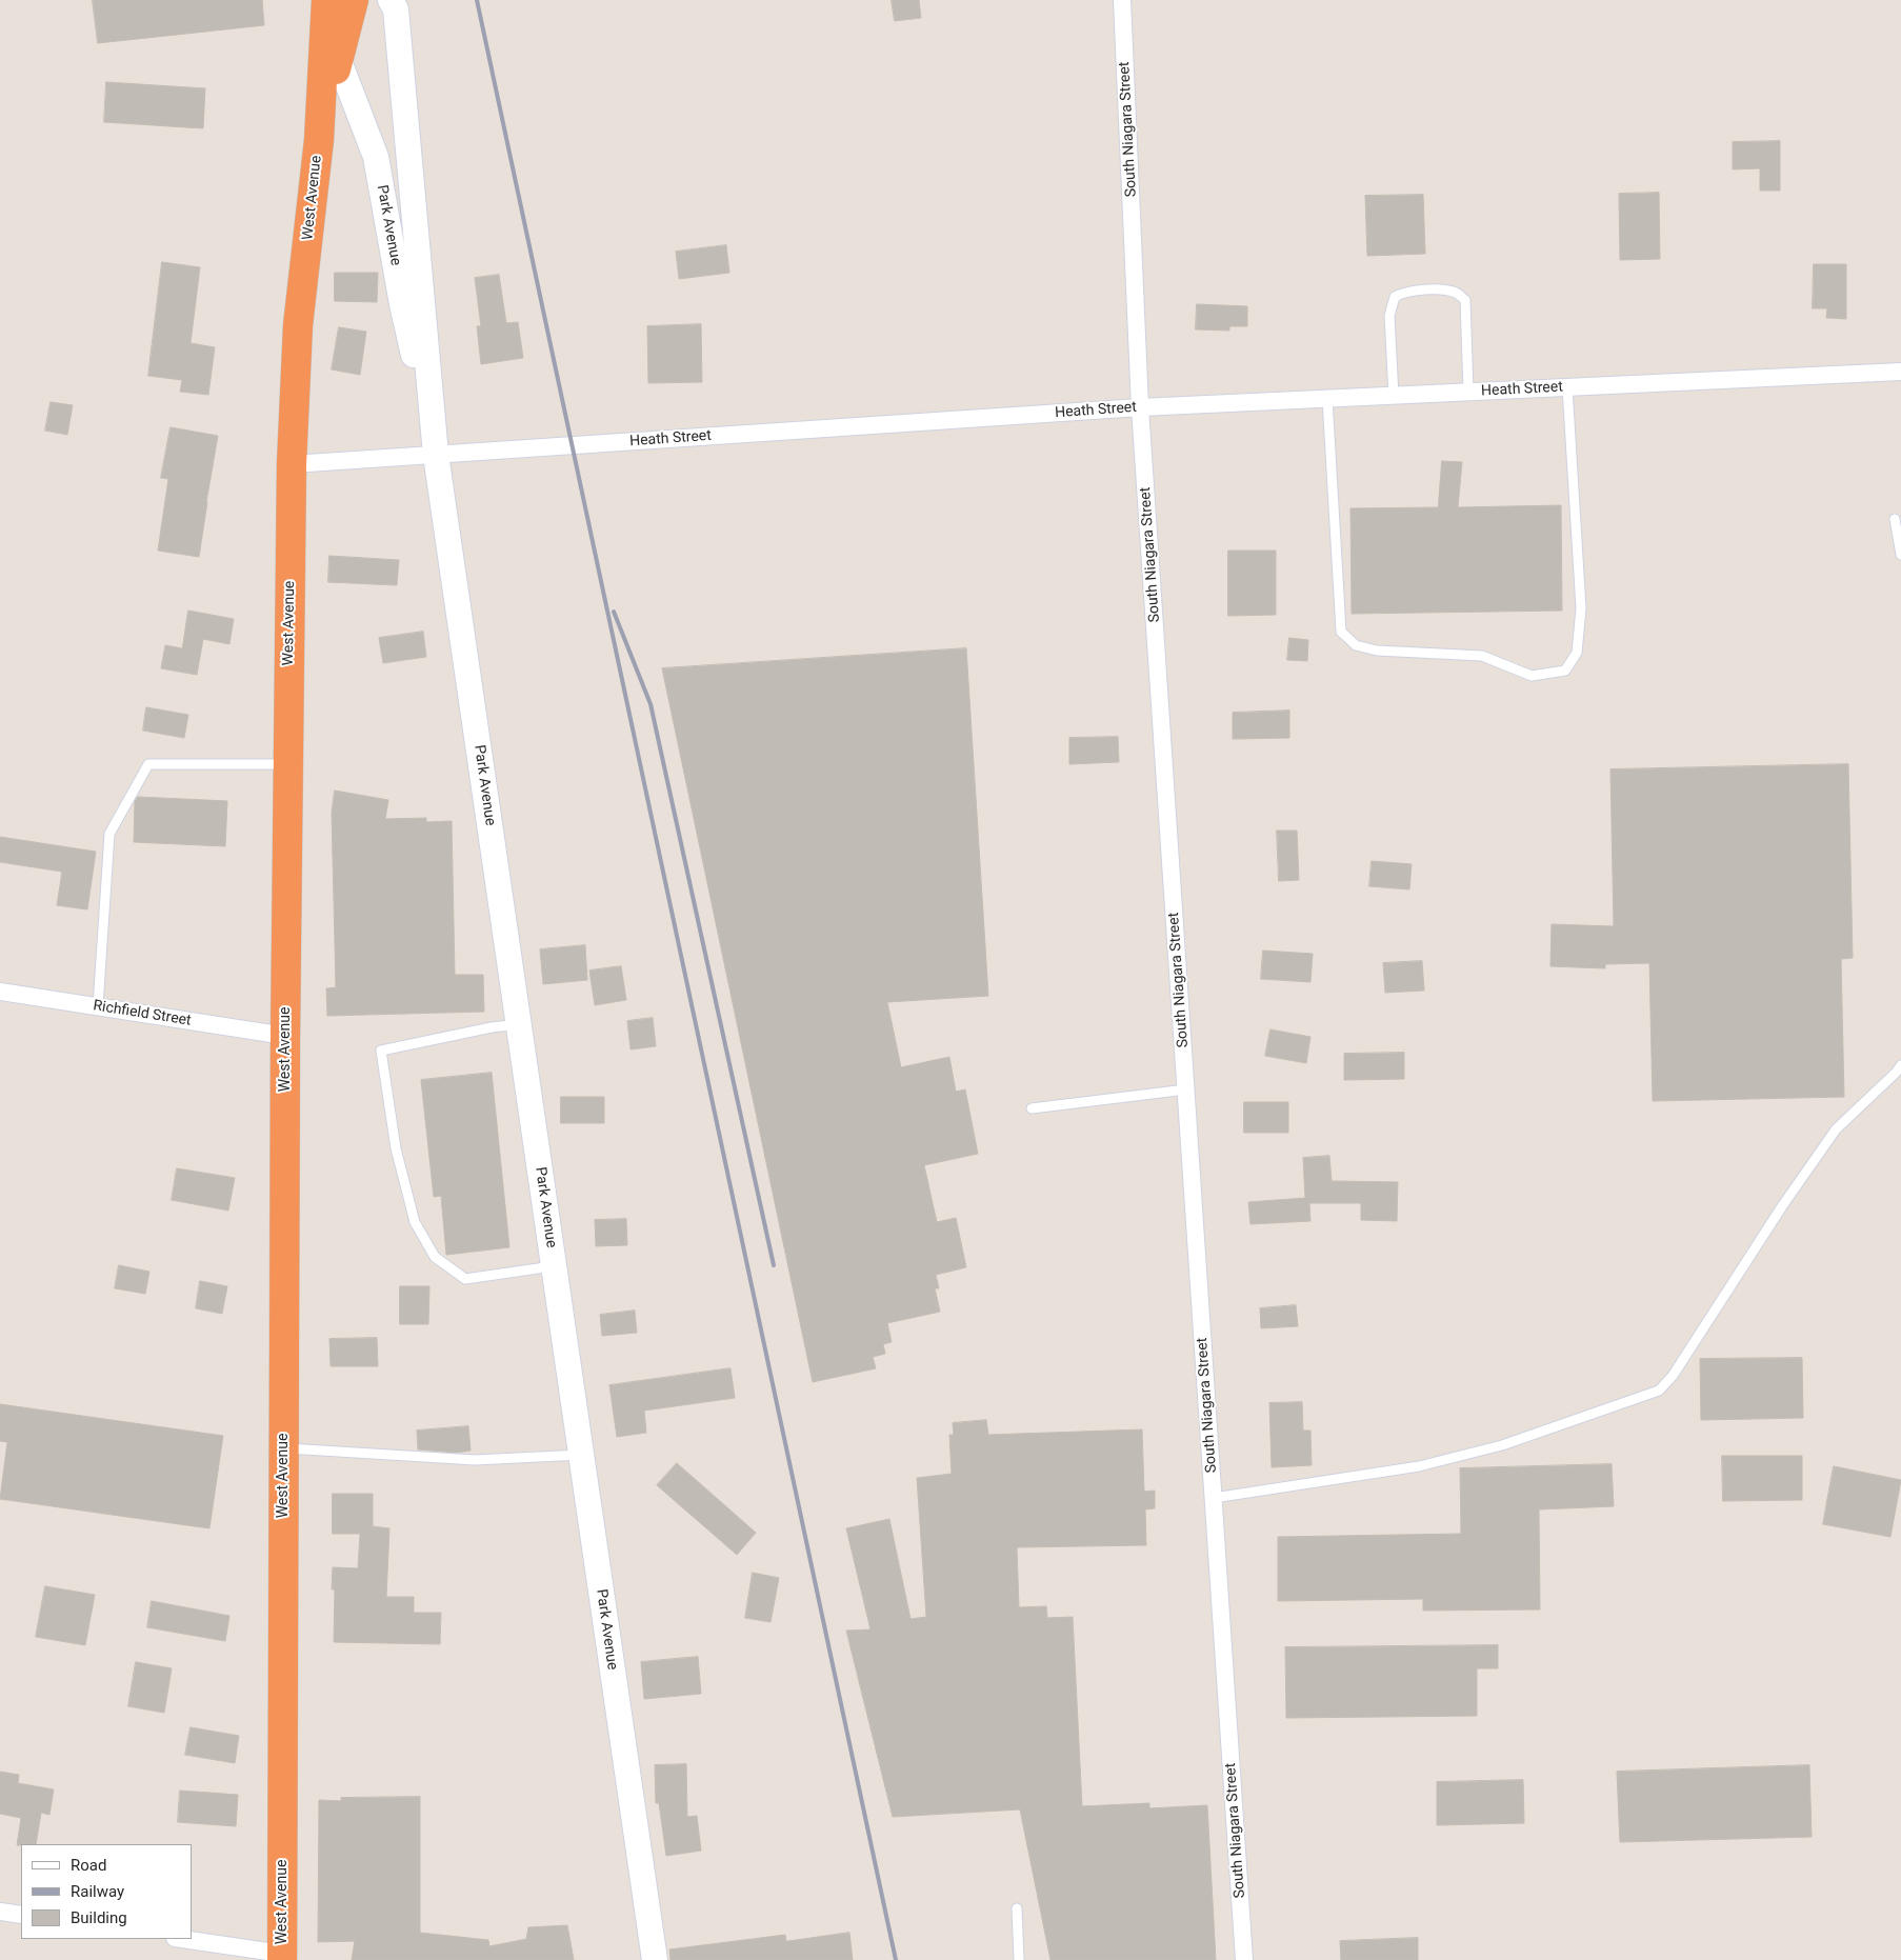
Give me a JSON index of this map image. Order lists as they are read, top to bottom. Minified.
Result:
{"streets":{"highway":["West Avenue"],"main road":["Park Avenue"],"street":["South Niagara Street","Heath Street","Richfield Street"]},"crossings":[["South Niagara Street","Heath Street"],["West Avenue","Heath Street"],["West Avenue","Richfield Street"],["Park Avenue","Heath Street"]],"legend":["Road","Railway","Building"]}
